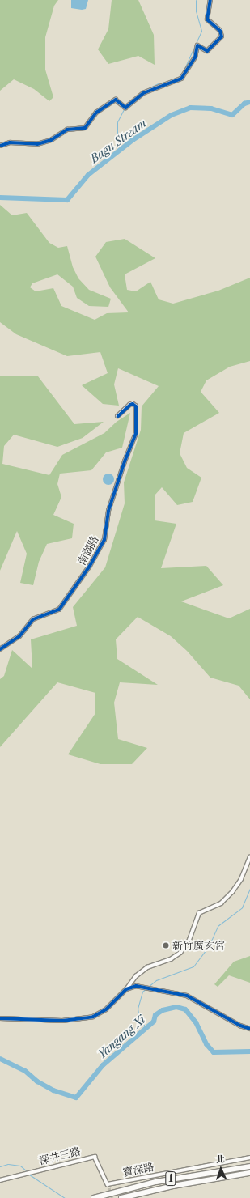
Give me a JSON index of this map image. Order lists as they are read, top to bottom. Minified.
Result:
{"streets":{"highway":["1"],"street":["南湖路","深井三路","寶深路"]},"crossings":[["深井三路","寶深路"]],"water":["Bagu Stream","Yangang Xi"],"places":["新竹廣玄宮"],"north":"top"}
